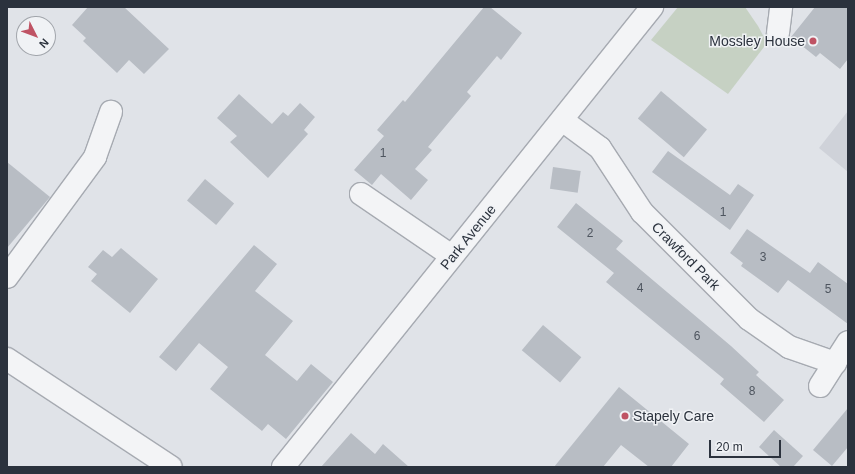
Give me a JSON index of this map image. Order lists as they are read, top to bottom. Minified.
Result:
{"streets":{"street":["Park Avenue","Crawford Park"]},"crossings":[["Park Avenue","Crawford Park"]],"places":["Mossley House","Stapely Care"],"house_numbers":["1","1","2","3","4","5","6","8"],"scale_bar":"20 m","north":"bottom right"}
